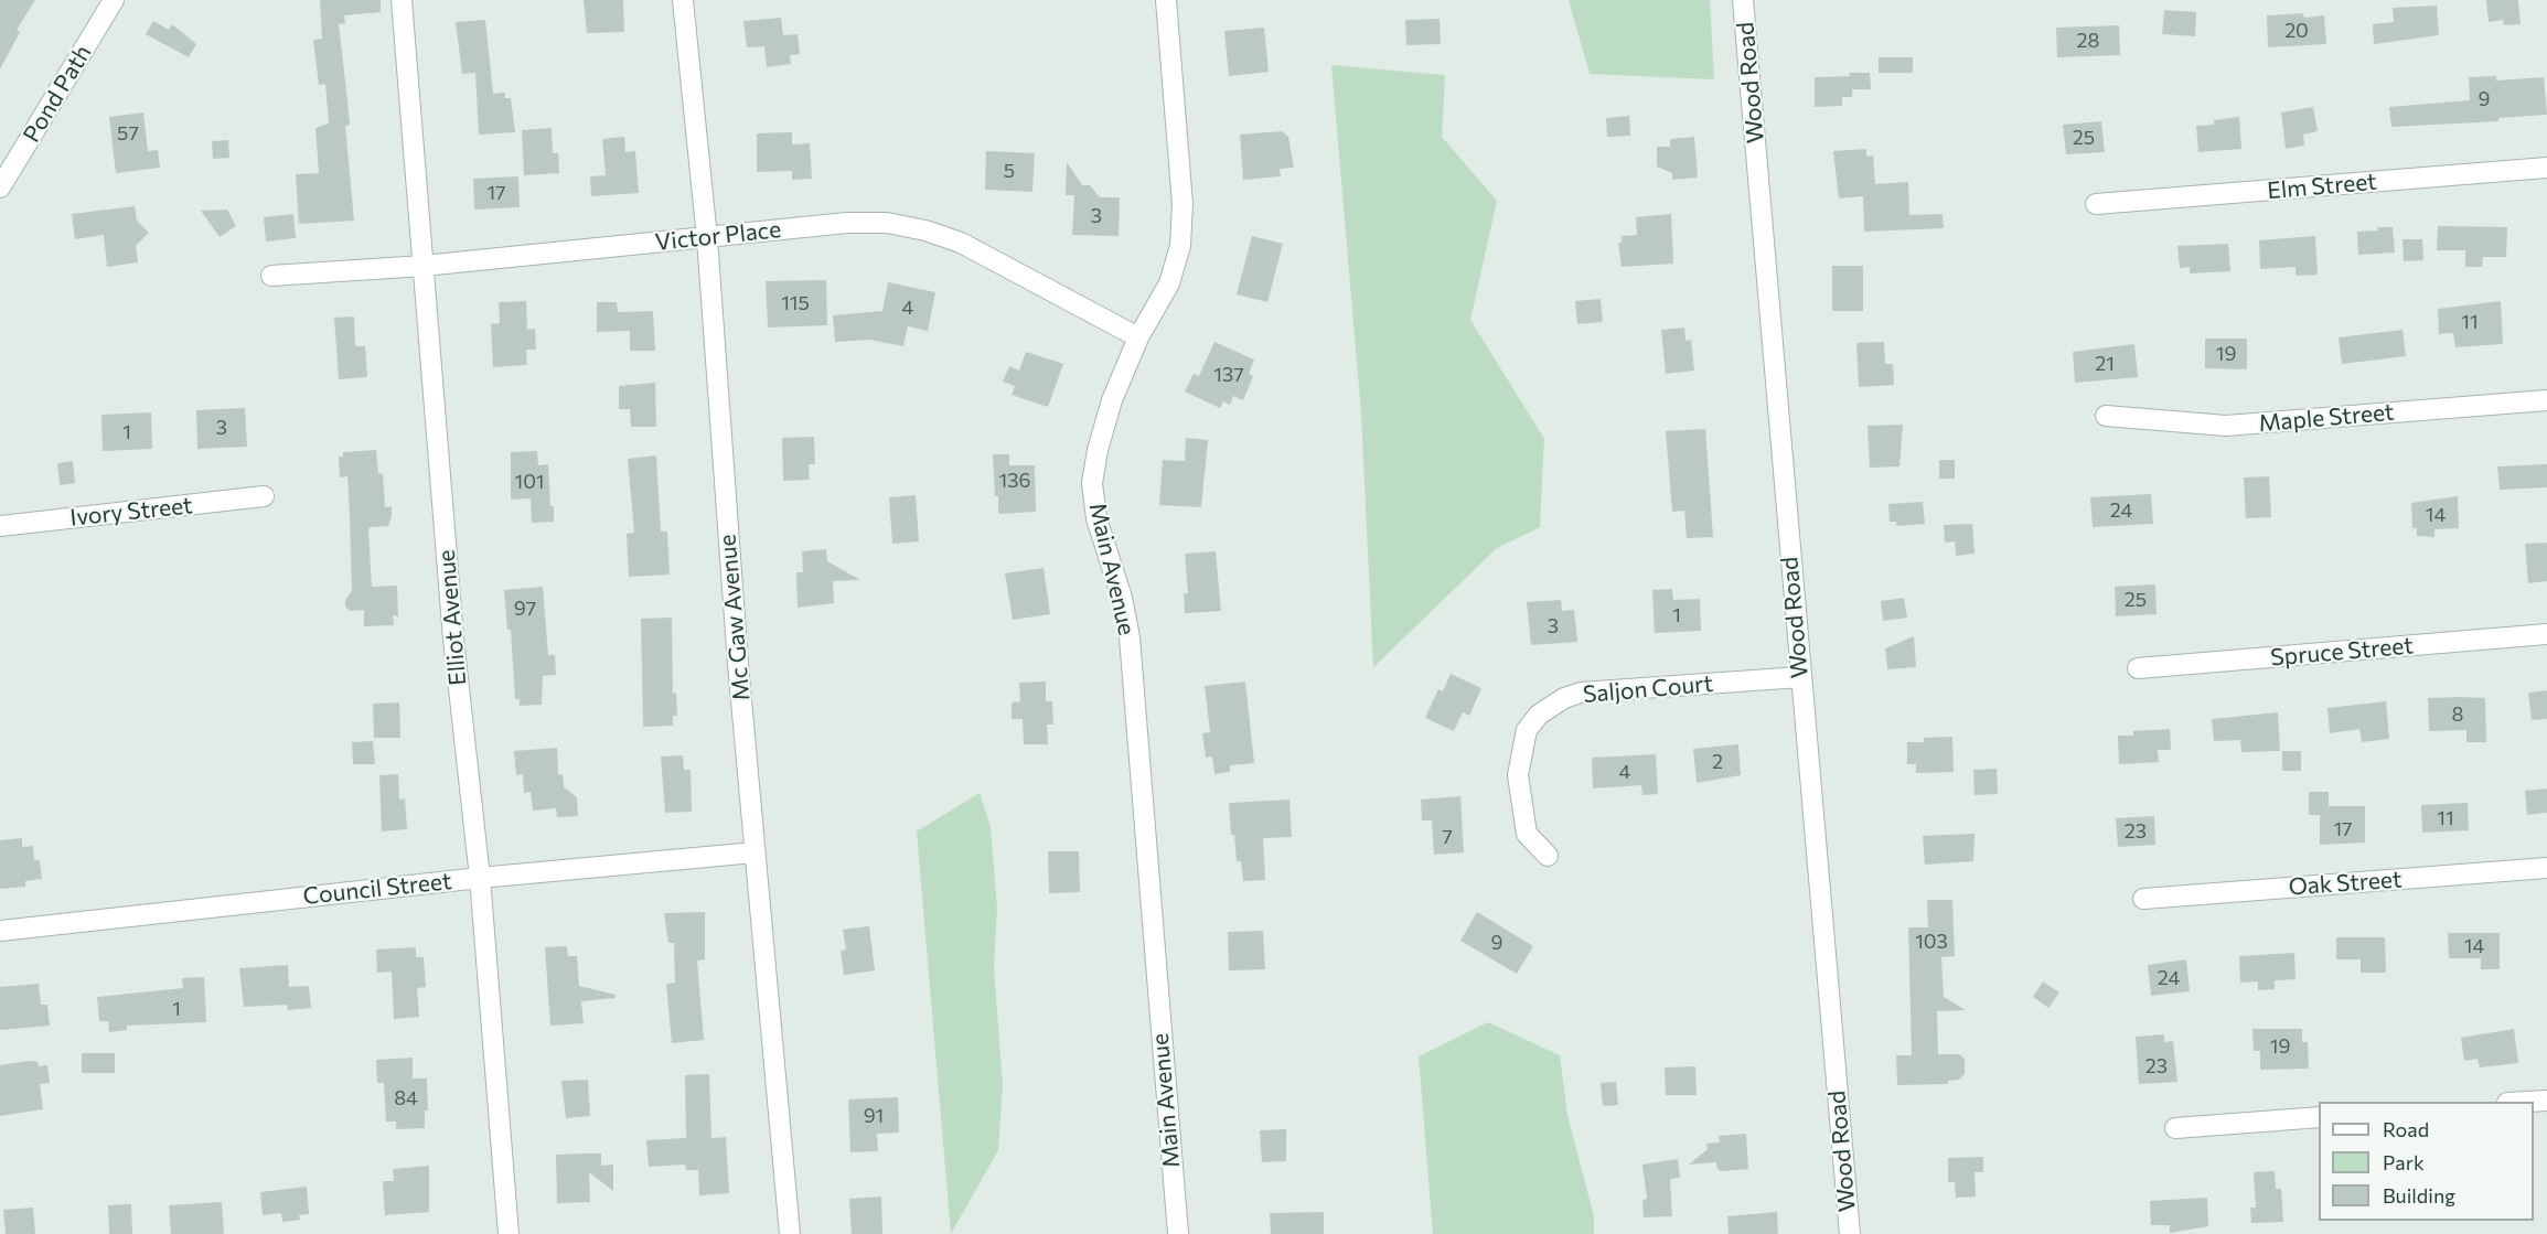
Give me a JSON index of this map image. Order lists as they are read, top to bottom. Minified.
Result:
{"streets":{"street":["Wood Road","Pond Path","Elm Street","Victor Place","Maple Street","Ivory Street","Main Avenue","Elliot Avenue","Mc Gaw Avenue","Spruce Street","Saljon Court","Oak Street","Council Street"]},"crossings":[["Wood Road","Saljon Court"],["Victor Place","Main Avenue"],["Victor Place","Elliot Avenue"],["Victor Place","Mc Gaw Avenue"],["Elliot Avenue","Council Street"],["Mc Gaw Avenue","Council Street"]],"house_numbers":["20","28","9","57","25","5","17","3","115","4","11","19","21","137","3","1","136","101","24","14","25","97","1","3","8","2","4","11","17","23","7","103","9","14","24","1","19","23","84","91"],"legend":["Road","Park","Building"]}
